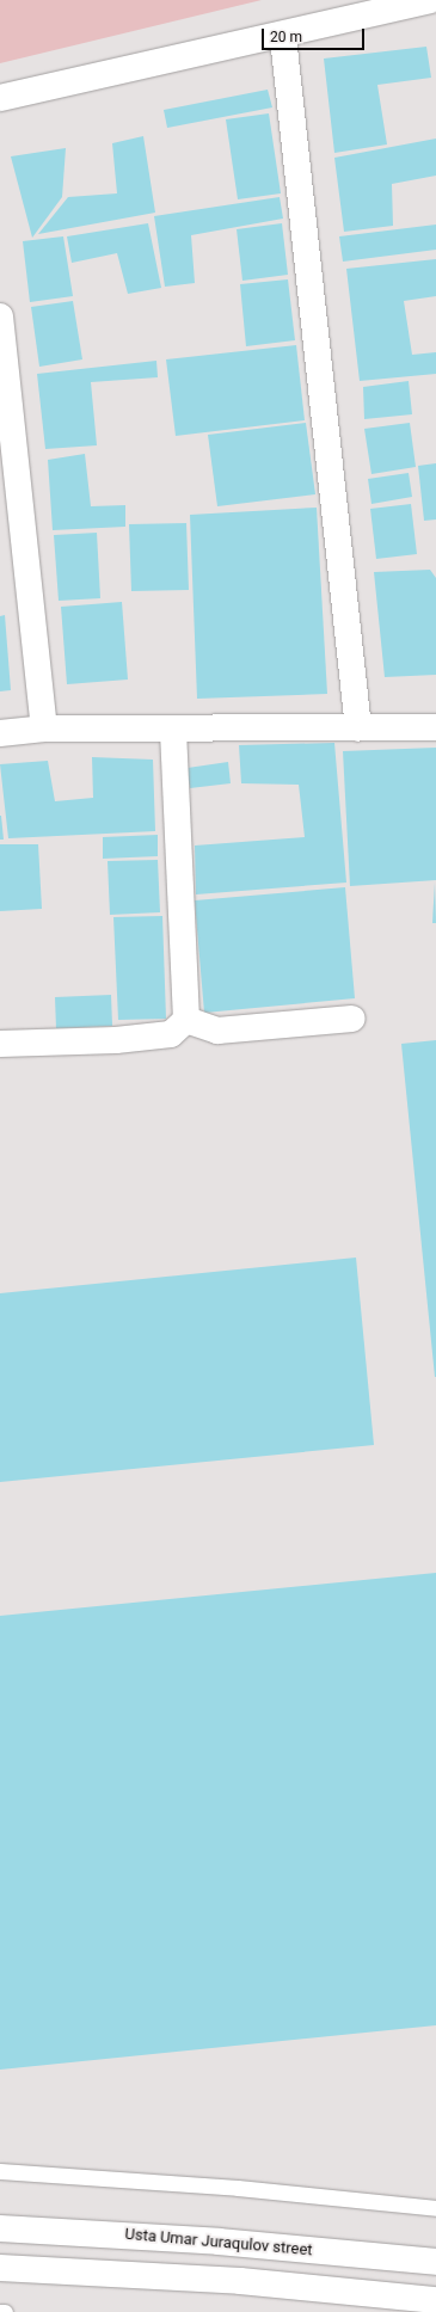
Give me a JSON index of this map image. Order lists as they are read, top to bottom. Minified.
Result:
{"streets":{"street":["Usta Umar Juraqulov street"]},"scale_bar":"20 m"}
